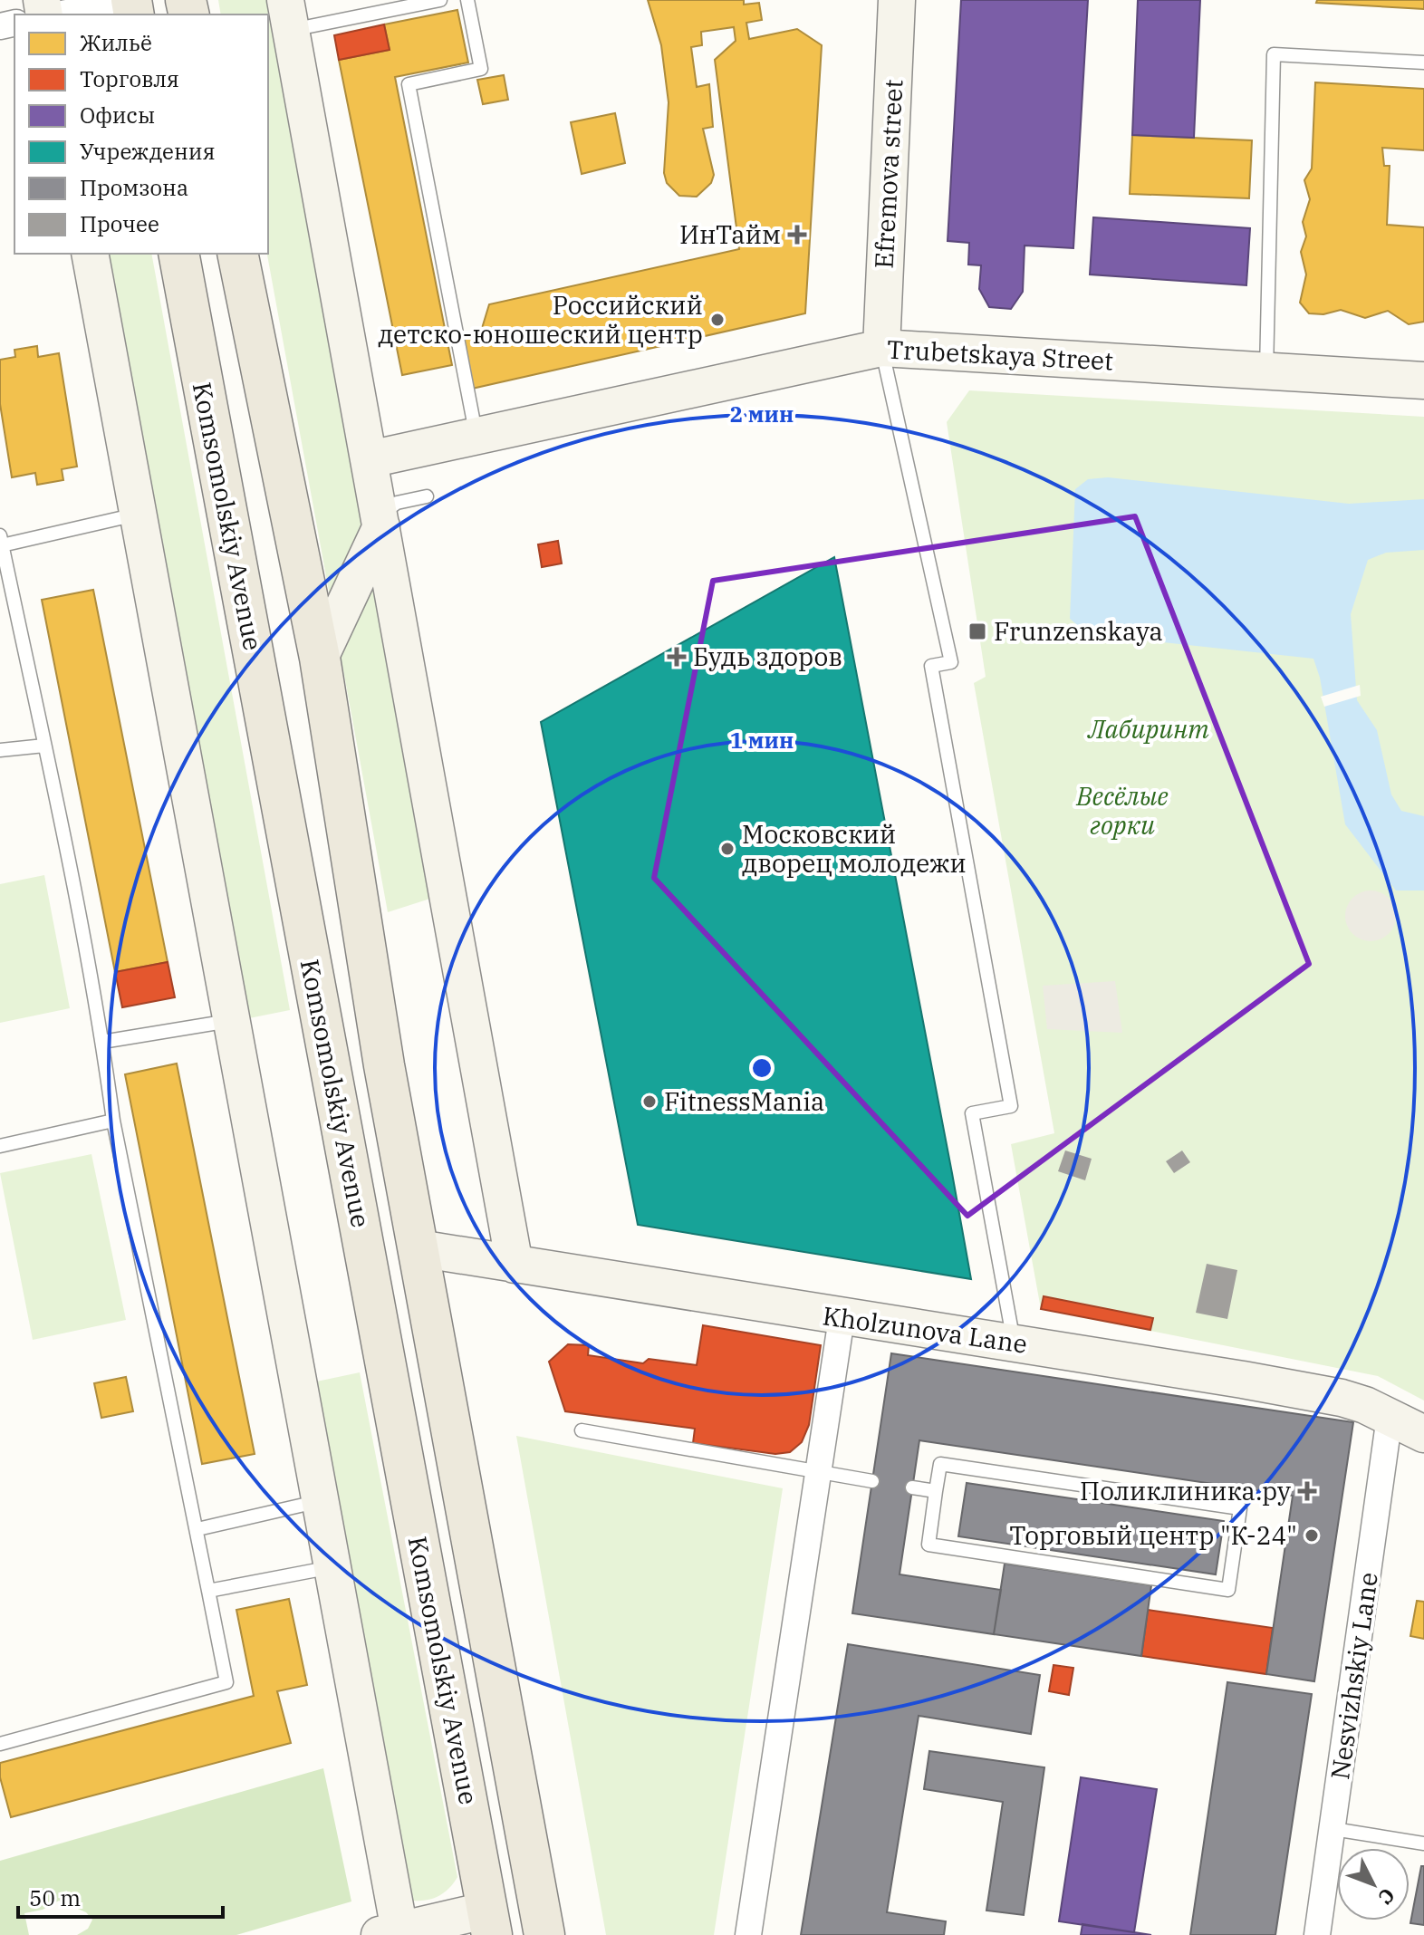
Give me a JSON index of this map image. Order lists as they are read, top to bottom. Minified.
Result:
{"streets":{"main road":["Komsomolskiy Avenue"],"street":["Efremova street","Trubetskaya Street","Kholzunova Lane","Nesvizhskiy Lane"]},"crossings":[["Efremova street","Trubetskaya Street"],["Komsomolskiy Avenue","Kholzunova Lane"],["Kholzunova Lane","Nesvizhskiy Lane"]],"parks":["Лабиринт","Весёлые горки"],"places":{"health":["ИнТайм","Будь здоров","Поликлиника.ру"],"other":["Российский детско-юношеский центр","Московский дворец молодежи","FitnessMania","Торговый центр \"К-24\""],"transit":["Frunzenskaya"]},"legend":["Жильё","Торговля","Офисы","Учреждения","Промзона","Прочее"],"scale_bar":"50 m","north":"bottom right","rings":["2 мин","1 мин"]}
